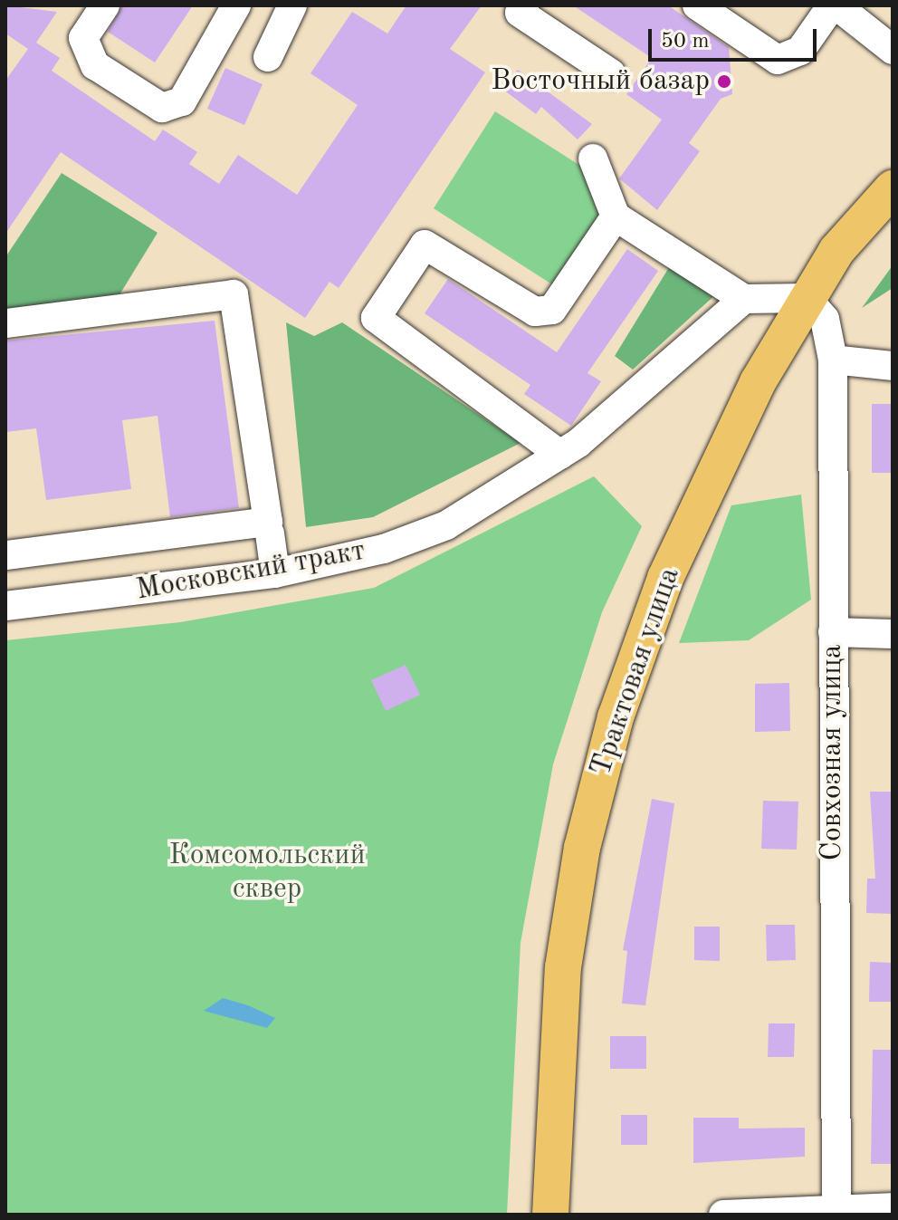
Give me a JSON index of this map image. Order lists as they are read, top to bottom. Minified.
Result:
{"streets":{"main road":["Трактовая улица"],"street":["Московский тракт","Совхозная улица"]},"crossings":[["Трактовая улица","Совхозная улица"]],"parks":["Комсомольский сквер"],"places":["Восточный базар"],"scale_bar":"50 m"}
